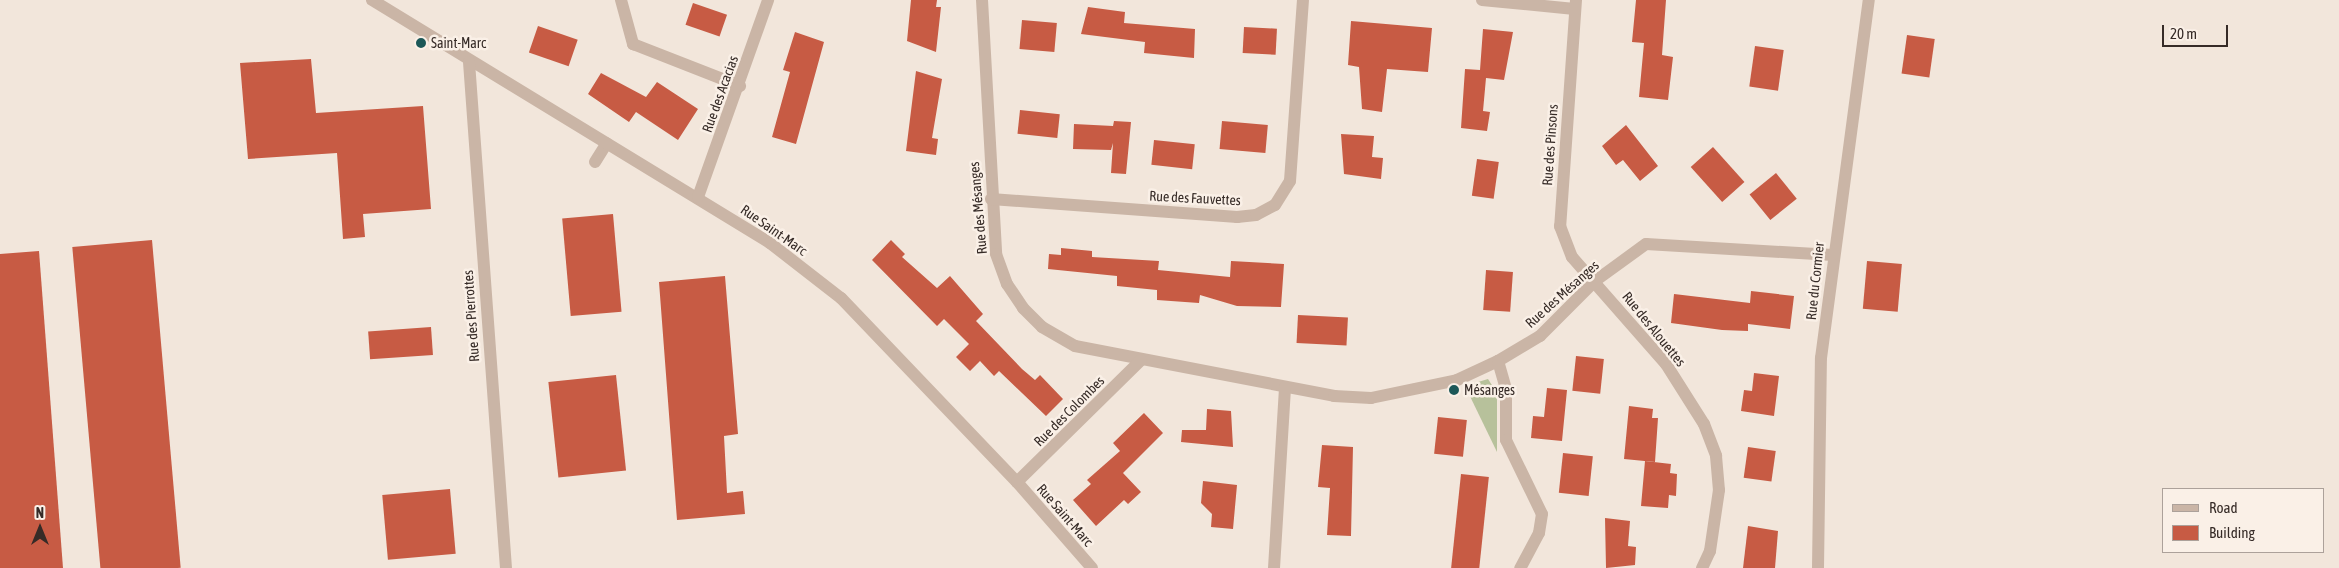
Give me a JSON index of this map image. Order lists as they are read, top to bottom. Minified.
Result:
{"streets":{"street":["Rue des Acacias","Rue des Pinsons","Rue des Fauvettes","Rue des Mésanges","Rue Saint-Marc","Rue du Cormier","Rue des Pierrottes","Rue des Alouettes","Rue des Colombes"]},"crossings":[["Rue des Acacias","Rue Saint-Marc"],["Rue des Pinsons","Rue des Mésanges"],["Rue des Pinsons","Rue des Alouettes"],["Rue des Fauvettes","Rue des Mésanges"],["Rue des Mésanges","Rue du Cormier"],["Rue des Mésanges","Rue des Alouettes"],["Rue des Mésanges","Rue des Colombes"],["Rue Saint-Marc","Rue des Pierrottes"],["Rue Saint-Marc","Rue des Colombes"]],"places":["Saint-Marc","Mésanges"],"legend":["Road","Building"],"scale_bar":"20 m","north":"top"}
